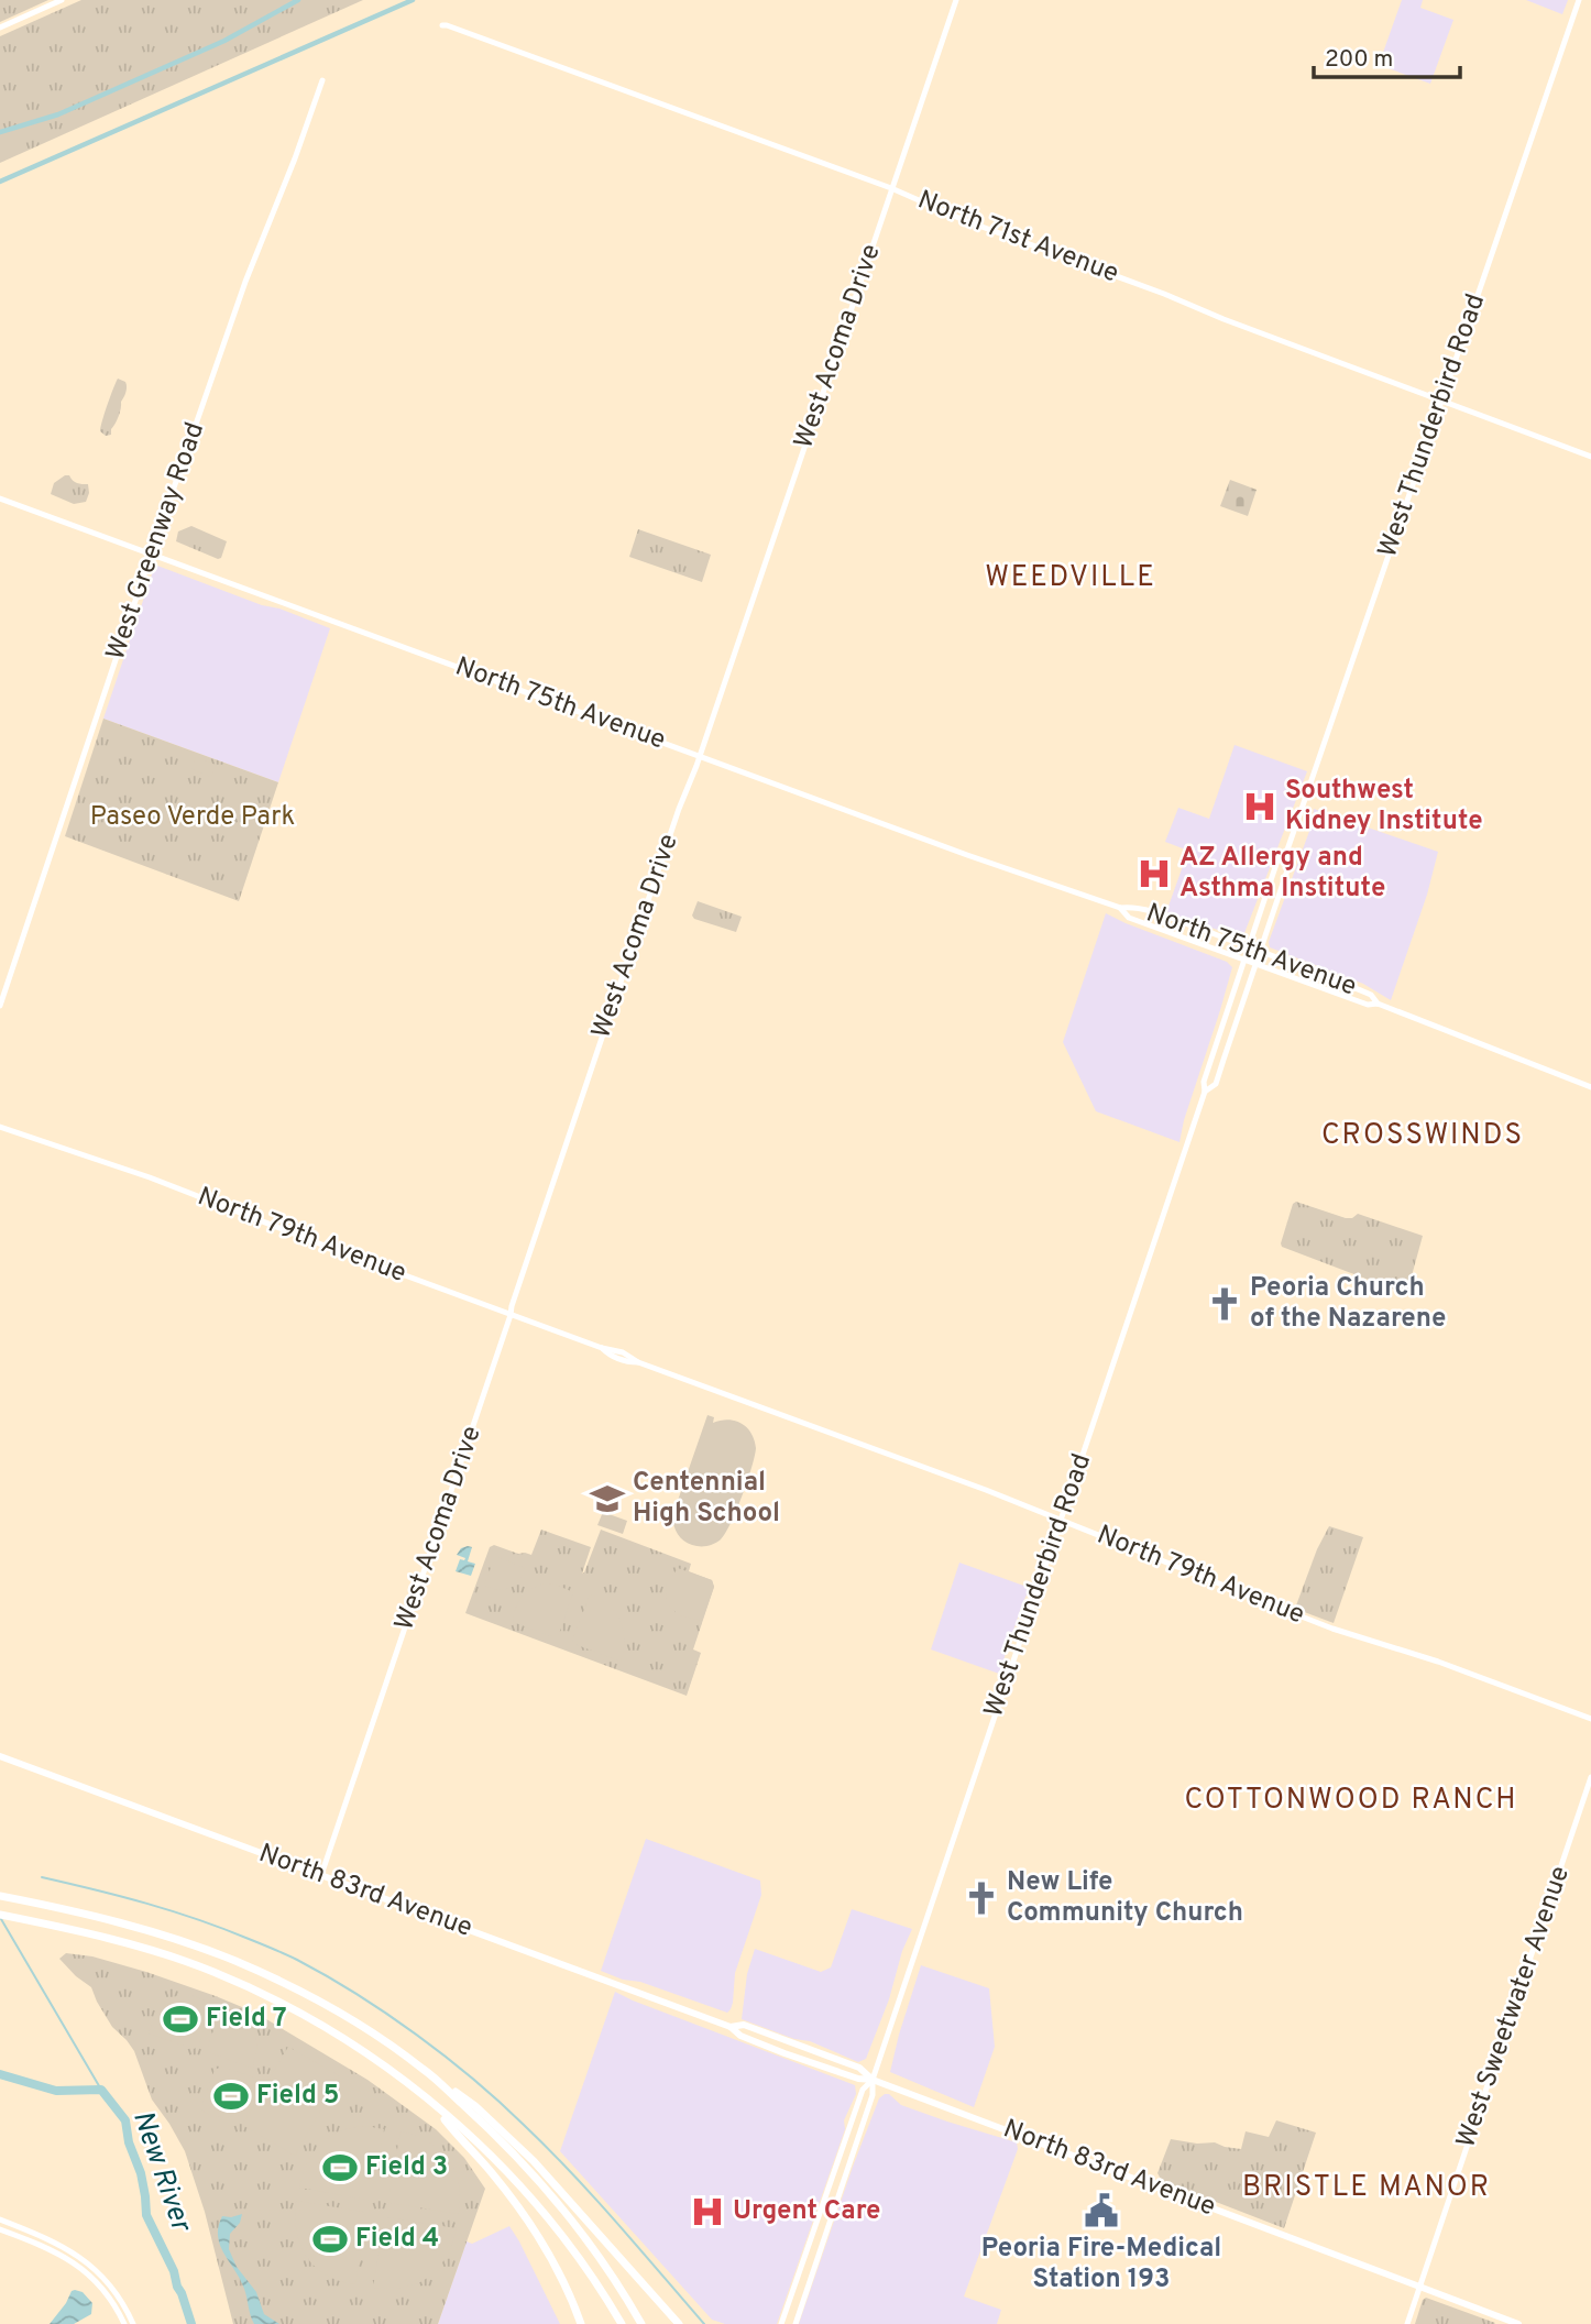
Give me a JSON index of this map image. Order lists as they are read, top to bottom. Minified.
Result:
{"streets":{"main road":["North 83rd Avenue"],"street":["North 71st Avenue","West Acoma Drive","West Thunderbird Road","West Greenway Road","North 75th Avenue","North 79th Avenue","West Sweetwater Avenue"]},"crossings":[["North 71st Avenue","West Acoma Drive"],["North 71st Avenue","West Thunderbird Road"],["West Acoma Drive","North 75th Avenue"],["West Acoma Drive","North 79th Avenue"],["West Acoma Drive","North 83rd Avenue"],["West Thunderbird Road","North 75th Avenue"],["West Thunderbird Road","North 79th Avenue"],["West Thunderbird Road","North 83rd Avenue"],["West Greenway Road","North 75th Avenue"],["North 83rd Avenue","West Sweetwater Avenue"]],"districts":["WEEDVILLE","CROSSWINDS","COTTONWOOD RANCH","BRISTLE MANOR"],"water":["New River"],"parks":["Paseo Verde Park"],"places":{"hospital":["Southwest Kidney Institute","AZ Allergy and Asthma Institute","Urgent Care"],"church":["Peoria Church of the Nazarene","New Life Community Church"],"school or university":["Centennial High School"],"sports":["Field 7","Field 5","Field 3","Field 4"],"public building":["Peoria Fire-Medical Station 193"]},"scale_bar":"200 m"}
